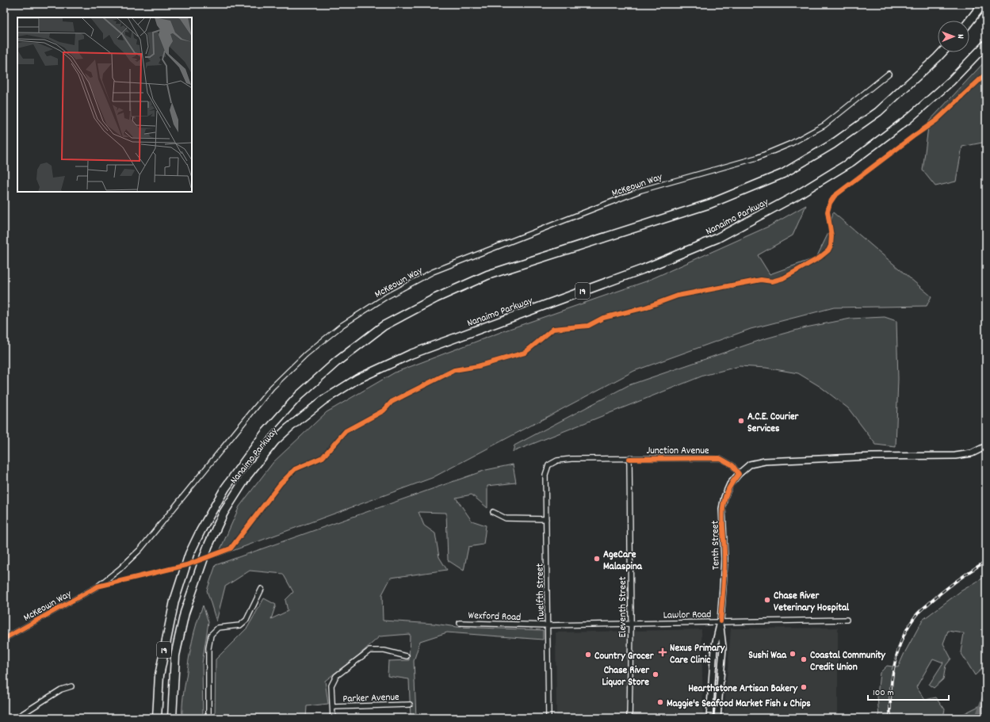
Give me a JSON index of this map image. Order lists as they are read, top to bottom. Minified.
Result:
{"streets":{"highway":["Nanaimo Parkway","19"],"street":["McKeown Way","Junction Avenue","Tenth Street","Twelfth Street","Eleventh Street","Lawlor Road","Wexford Road","Parker Avenue"]},"crossings":[["Junction Avenue","Tenth Street"],["Junction Avenue","Twelfth Street"],["Junction Avenue","Eleventh Street"],["Tenth Street","Lawlor Road"],["Twelfth Street","Lawlor Road"],["Twelfth Street","Wexford Road"],["Eleventh Street","Lawlor Road"],["Lawlor Road","Wexford Road"]],"places":{"other":["A.C.E. Courier Services","AgeCare Malaspina","Chase River Veterinary Hospital","Sushi Waa","Country Grocer","Coastal Community Credit Union","Chase River Liquor Store","Hearthstone Artisan Bakery","Maggie's Seafood Market Fish & Chips"],"health":["Nexus Primary Care Clinic"]},"scale_bar":"100 m","north":"right"}
